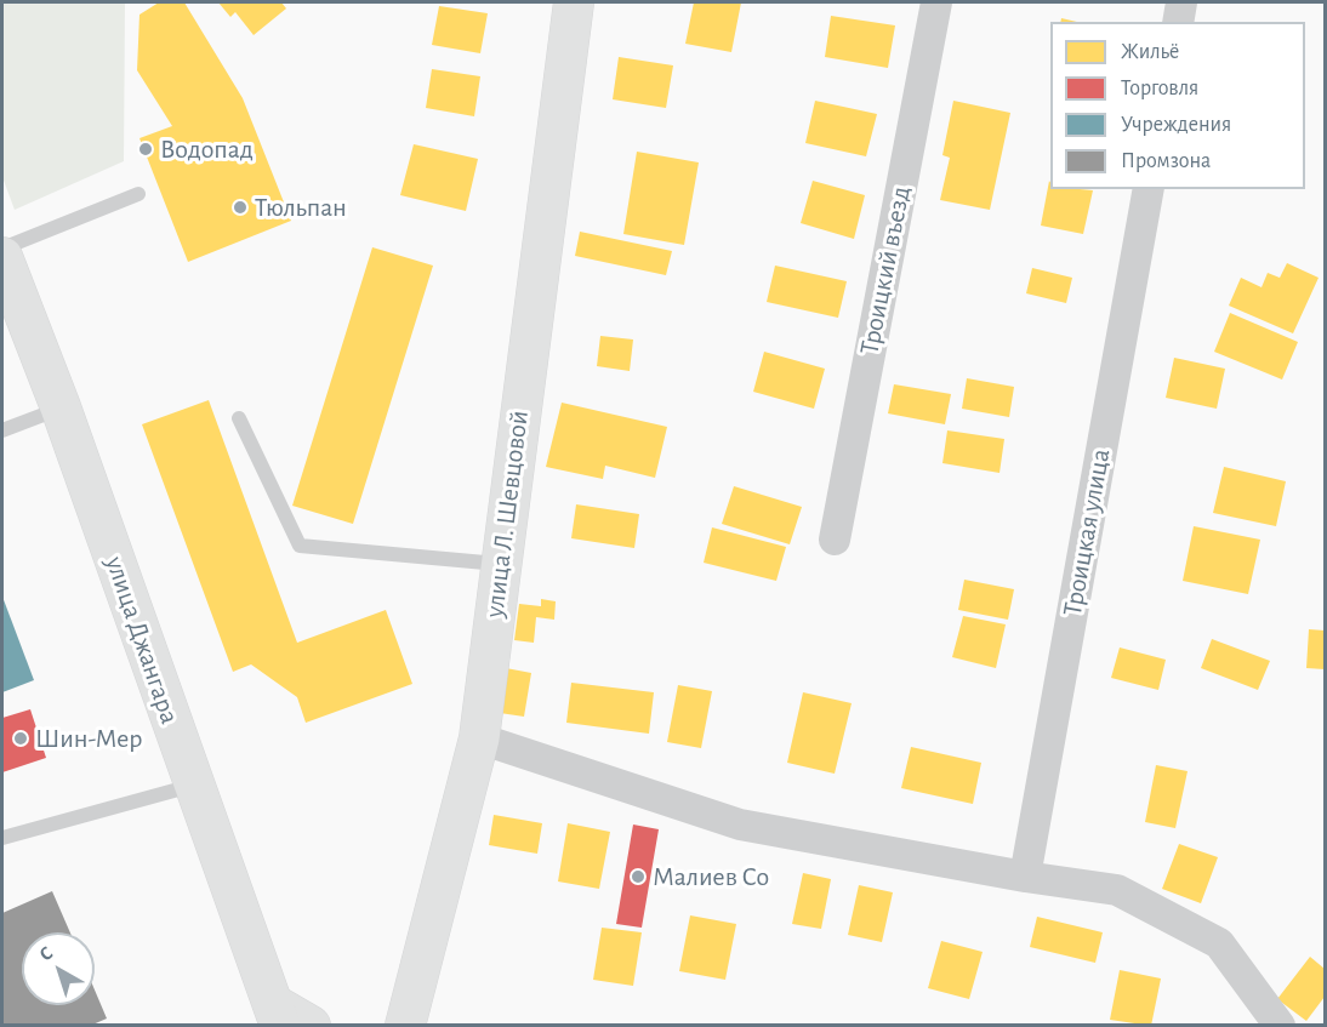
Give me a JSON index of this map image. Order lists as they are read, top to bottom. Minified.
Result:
{"streets":{"street":["Троицкий въезд","улица Л. Шевцовой","Троицкая улица","улица Джангара"]},"places":["Водопад","Тюльпан","Шин-Мер","Малиев Со"],"legend":["Жильё","Торговля","Учреждения","Промзона"],"north":"top left"}
